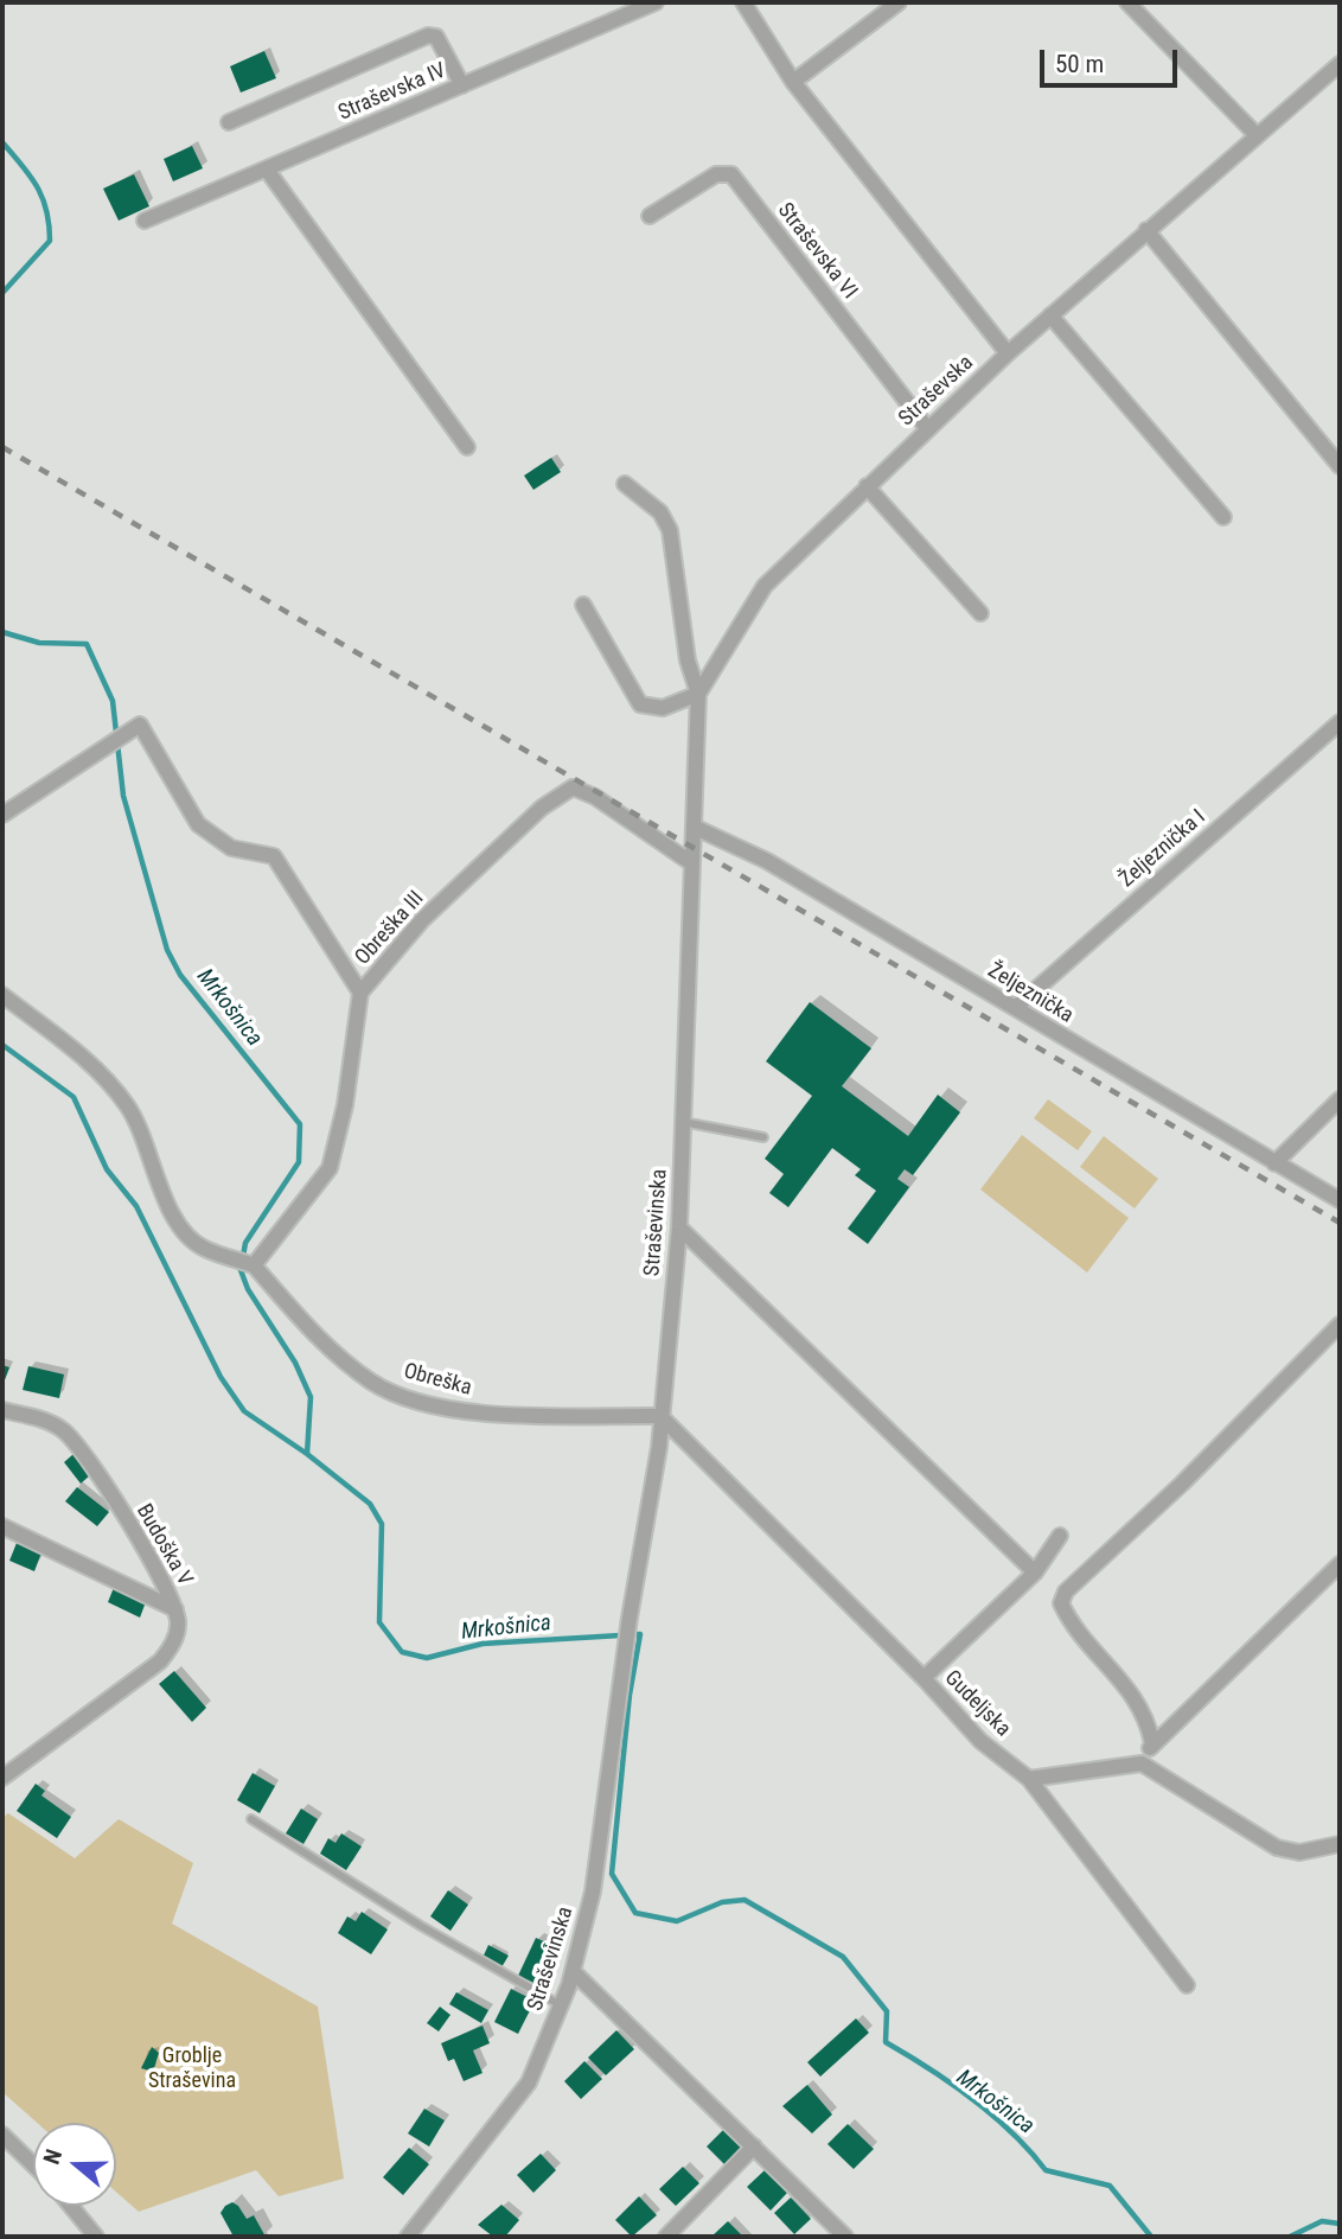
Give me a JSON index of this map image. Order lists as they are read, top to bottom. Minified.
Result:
{"streets":{"street":["Straševska IV","Straševska VI","Straševska","Željeznička I","Obreška III","Željeznička","Straševinska","Obreška","Budoška V","Gudeljska"]},"crossings":[["Straševska VI","Straševska"],["Željeznička I","Željeznička"],["Obreška III","Straševinska"],["Obreška III","Obreška"],["Željeznička","Straševinska"],["Straševinska","Obreška"],["Straševinska","Gudeljska"],["Obreška","Gudeljska"]],"water":["Mrkošnica"],"parks":["Groblje Straševina"],"scale_bar":"50 m","north":"left"}
